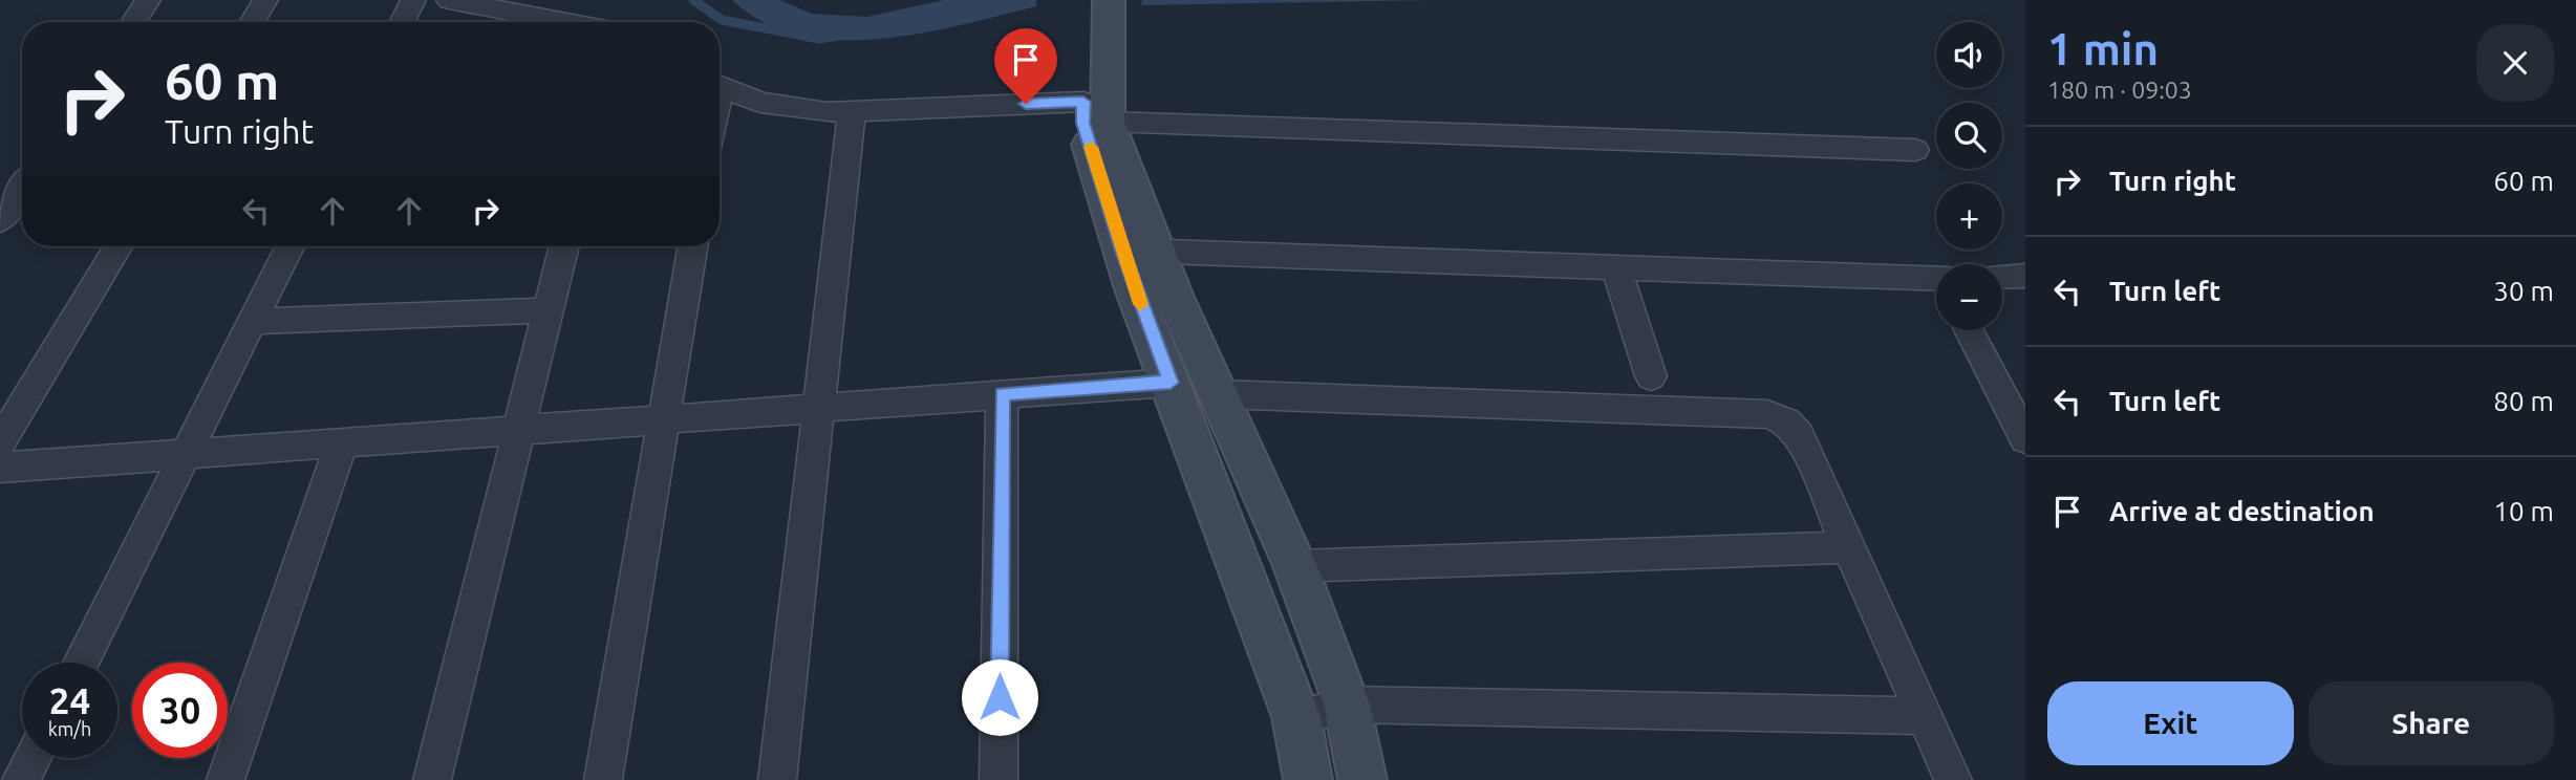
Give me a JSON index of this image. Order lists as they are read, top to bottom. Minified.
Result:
{"page":{"heading":["1 min","180 m · 09:03"],"map_buttons":["+","−"],"turn":["60 m","Turn right"],"list":[{"name":"Turn right","value":"60 m"},{"name":"Turn left","value":"30 m"},{"name":"Turn left","value":"80 m"},{"name":"Arrive at destination","value":"10 m"}],"speed":"24 km/h","limit":"30","buttons":["Exit","Share"]}}
